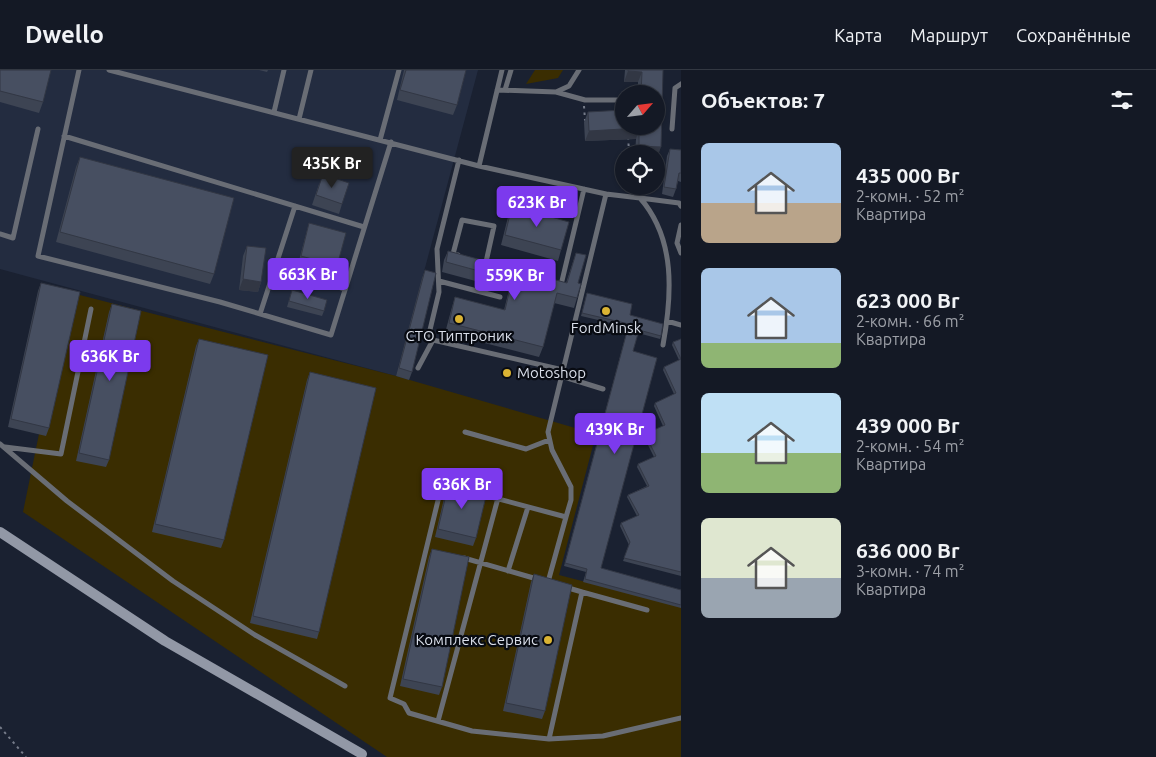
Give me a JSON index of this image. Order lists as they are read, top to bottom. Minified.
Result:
{"places":["FordMinsk","СТО Типтроник","Motoshop","Комплекс Сервис"],"north":"top right","page":{"header":"Dwello","nav":["Карта","Маршрут","Сохранённые"],"heading":"Объектов: 7","list":[{"name":"435 000 Br","note":"2-комн. · 52 m² · Квартира"},{"name":"623 000 Br","note":"2-комн. · 66 m² · Квартира"},{"name":"439 000 Br","note":"2-комн. · 54 m² · Квартира"},{"name":"636 000 Br","note":"3-комн. · 74 m² · Квартира"}],"price":["435K Br","623K Br","663K Br","559K Br","636K Br","439K Br","636K Br"]}}
